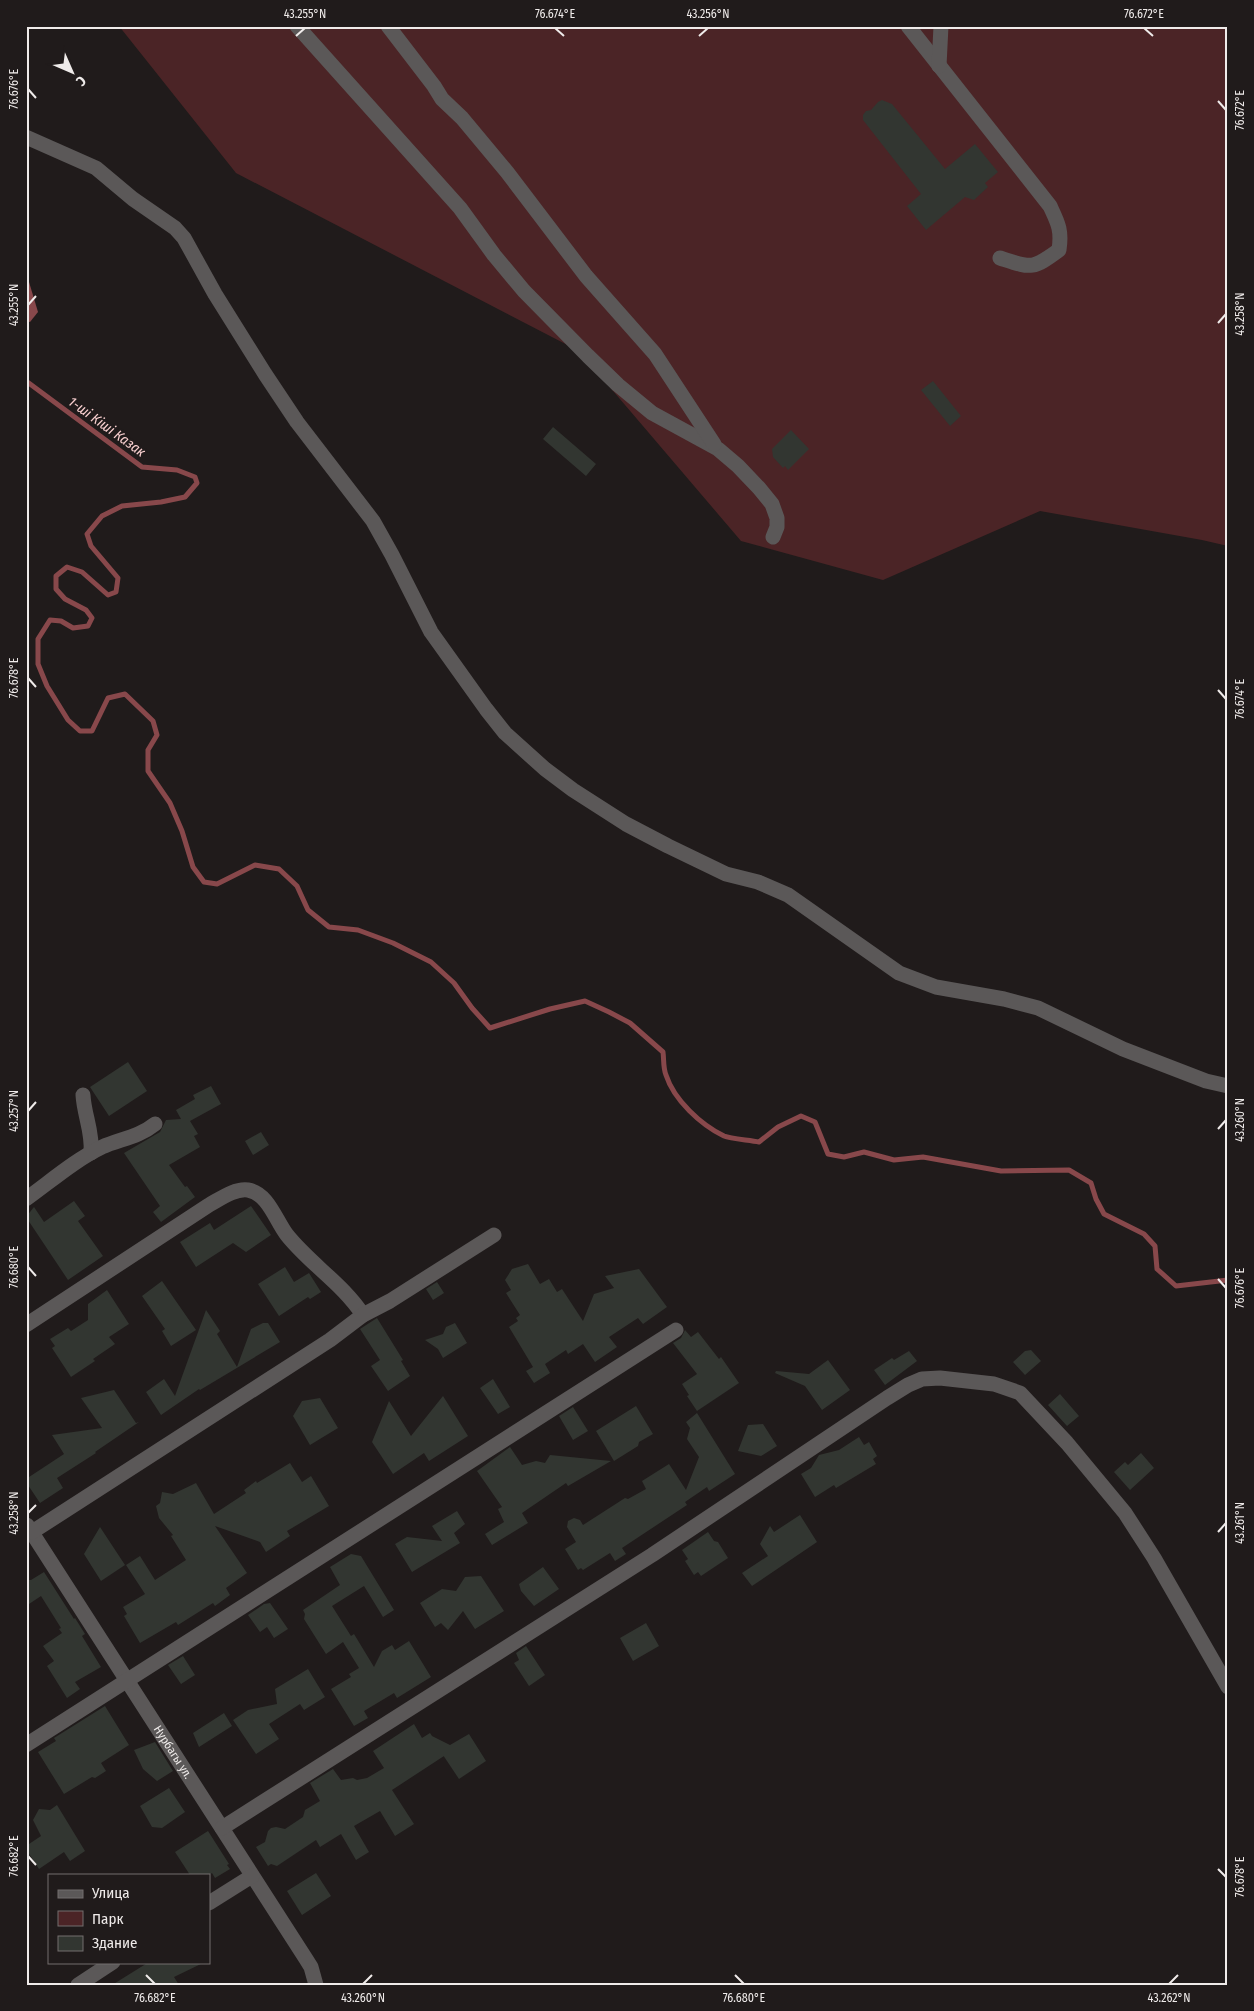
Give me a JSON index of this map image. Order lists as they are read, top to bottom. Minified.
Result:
{"streets":{"street":["Нурбагы ул."]},"water":["1-ші Кіші Казак"],"legend":["Улица","Парк","Здание"],"north":"bottom right","coordinates":["43.255°N","76.674°E","43.256°N","76.672°E","76.676°E","43.258°N","76.678°E","43.257°N","43.260°N","76.680°E","43.261°N","76.682°E","43.262°N"]}
